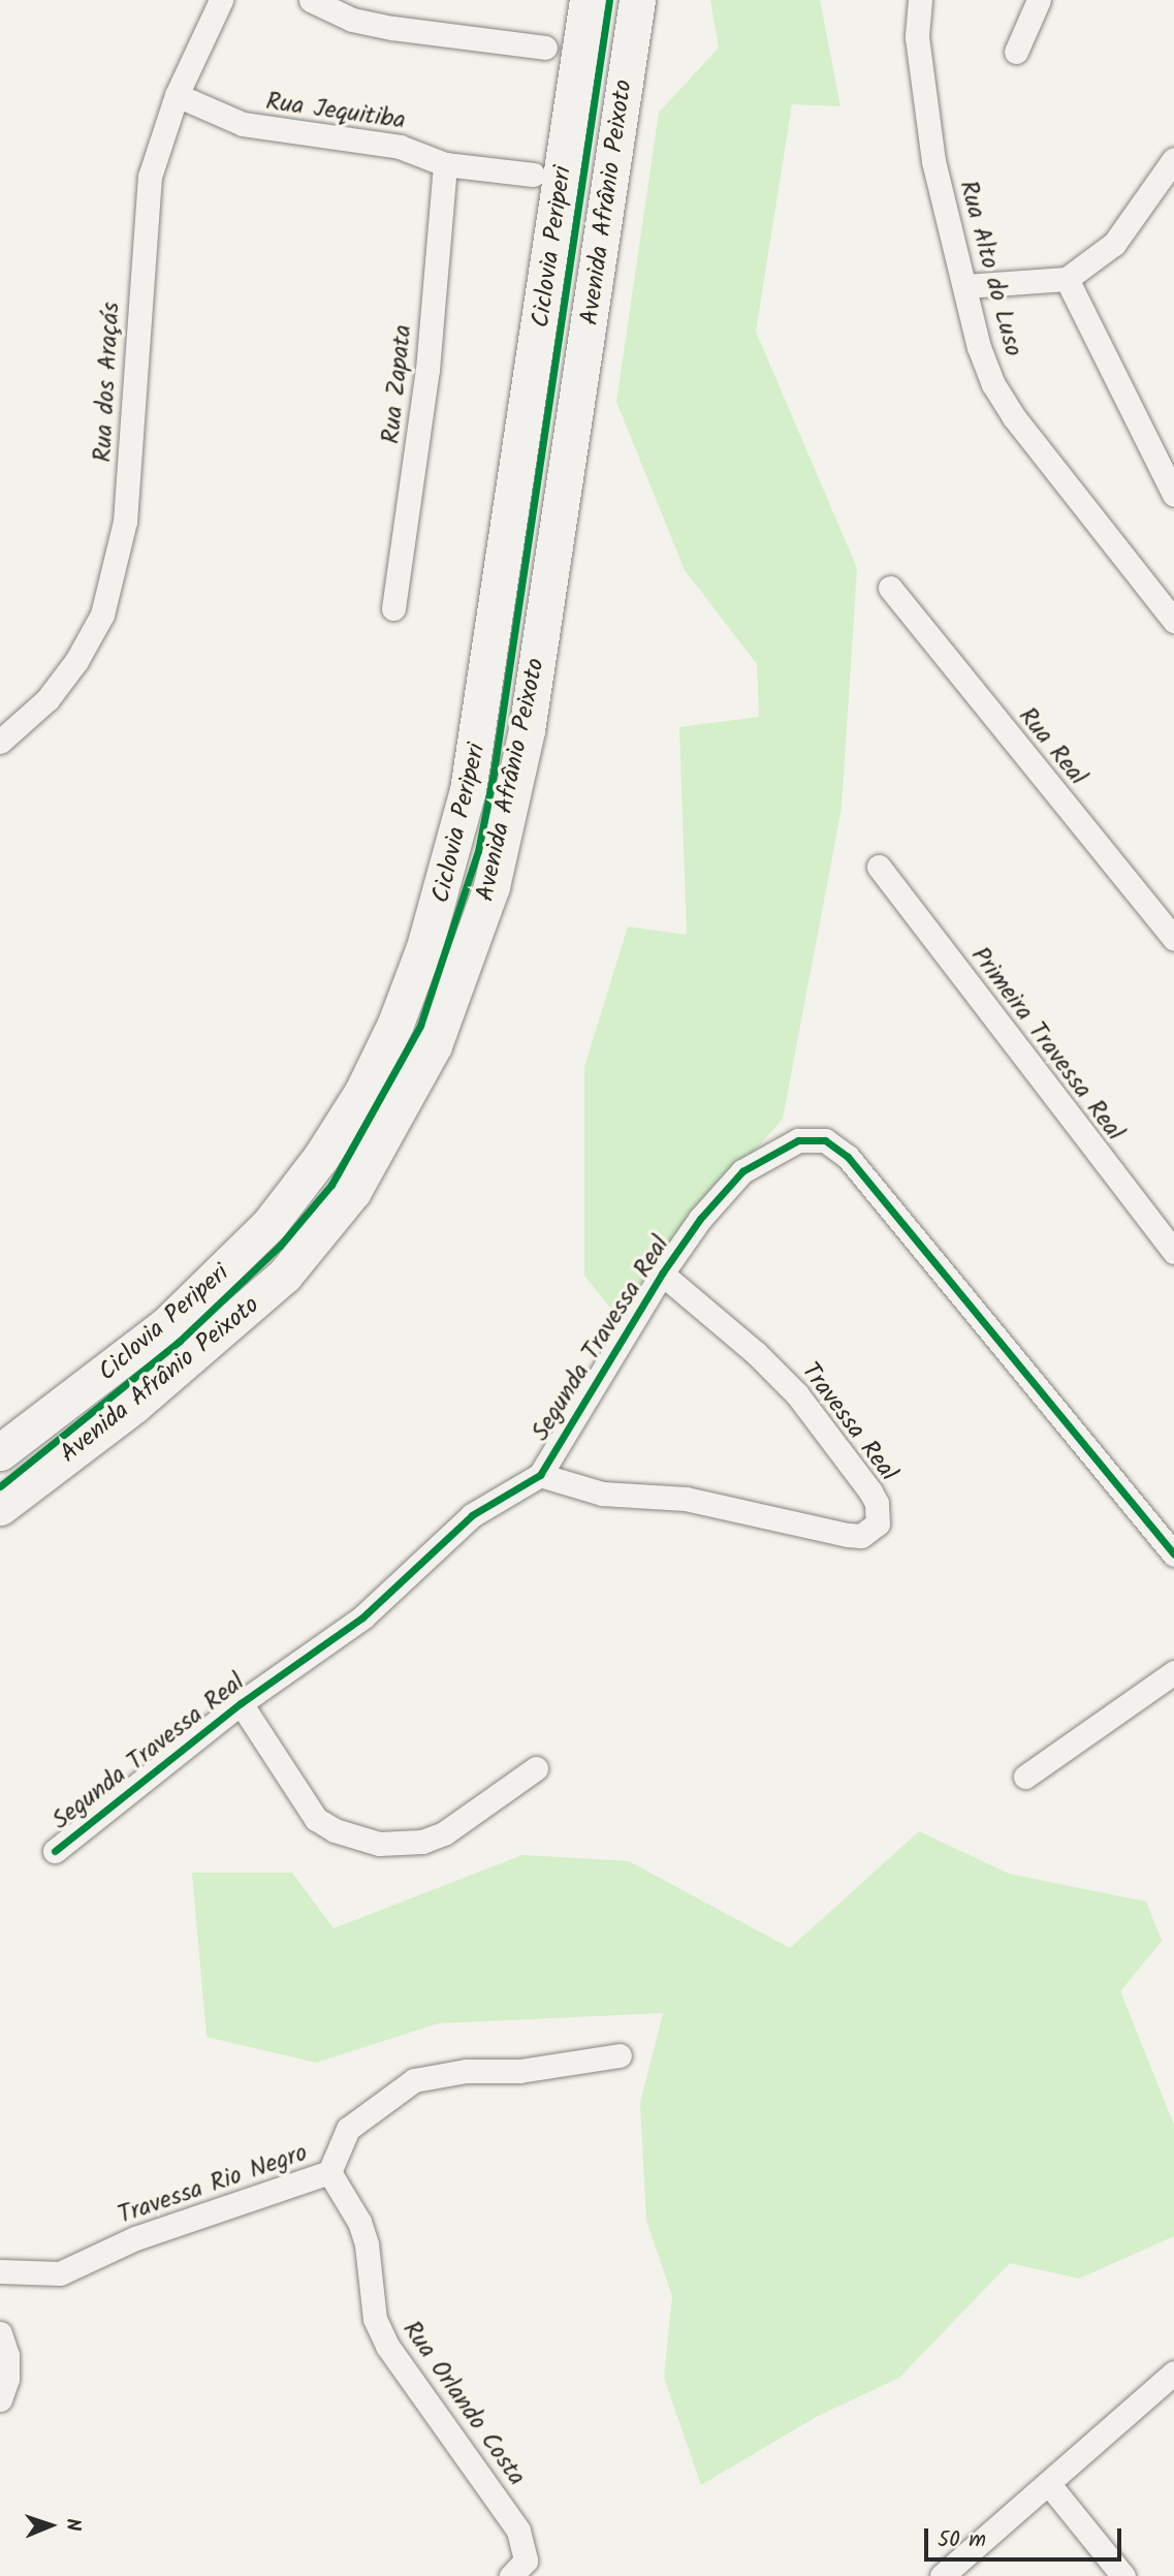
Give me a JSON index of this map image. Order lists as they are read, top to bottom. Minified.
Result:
{"streets":{"main road":["Avenida Afrânio Peixoto"],"street":["Rua Jequitiba","Rua Alto do Luso","Rua dos Araçás","Rua Zapata","Rua Real","Primeira Travessa Real","Segunda Travessa Real","Travessa Real","Travessa Rio Negro","Rua Orlando Costa"],"cycle path":["Ciclovia Periperi"]},"crossings":[["Rua Jequitiba","Rua dos Araçás"],["Rua Jequitiba","Rua Zapata"],["Segunda Travessa Real","Travessa Real"],["Travessa Rio Negro","Rua Orlando Costa"]],"scale_bar":"50 m","north":"right"}
